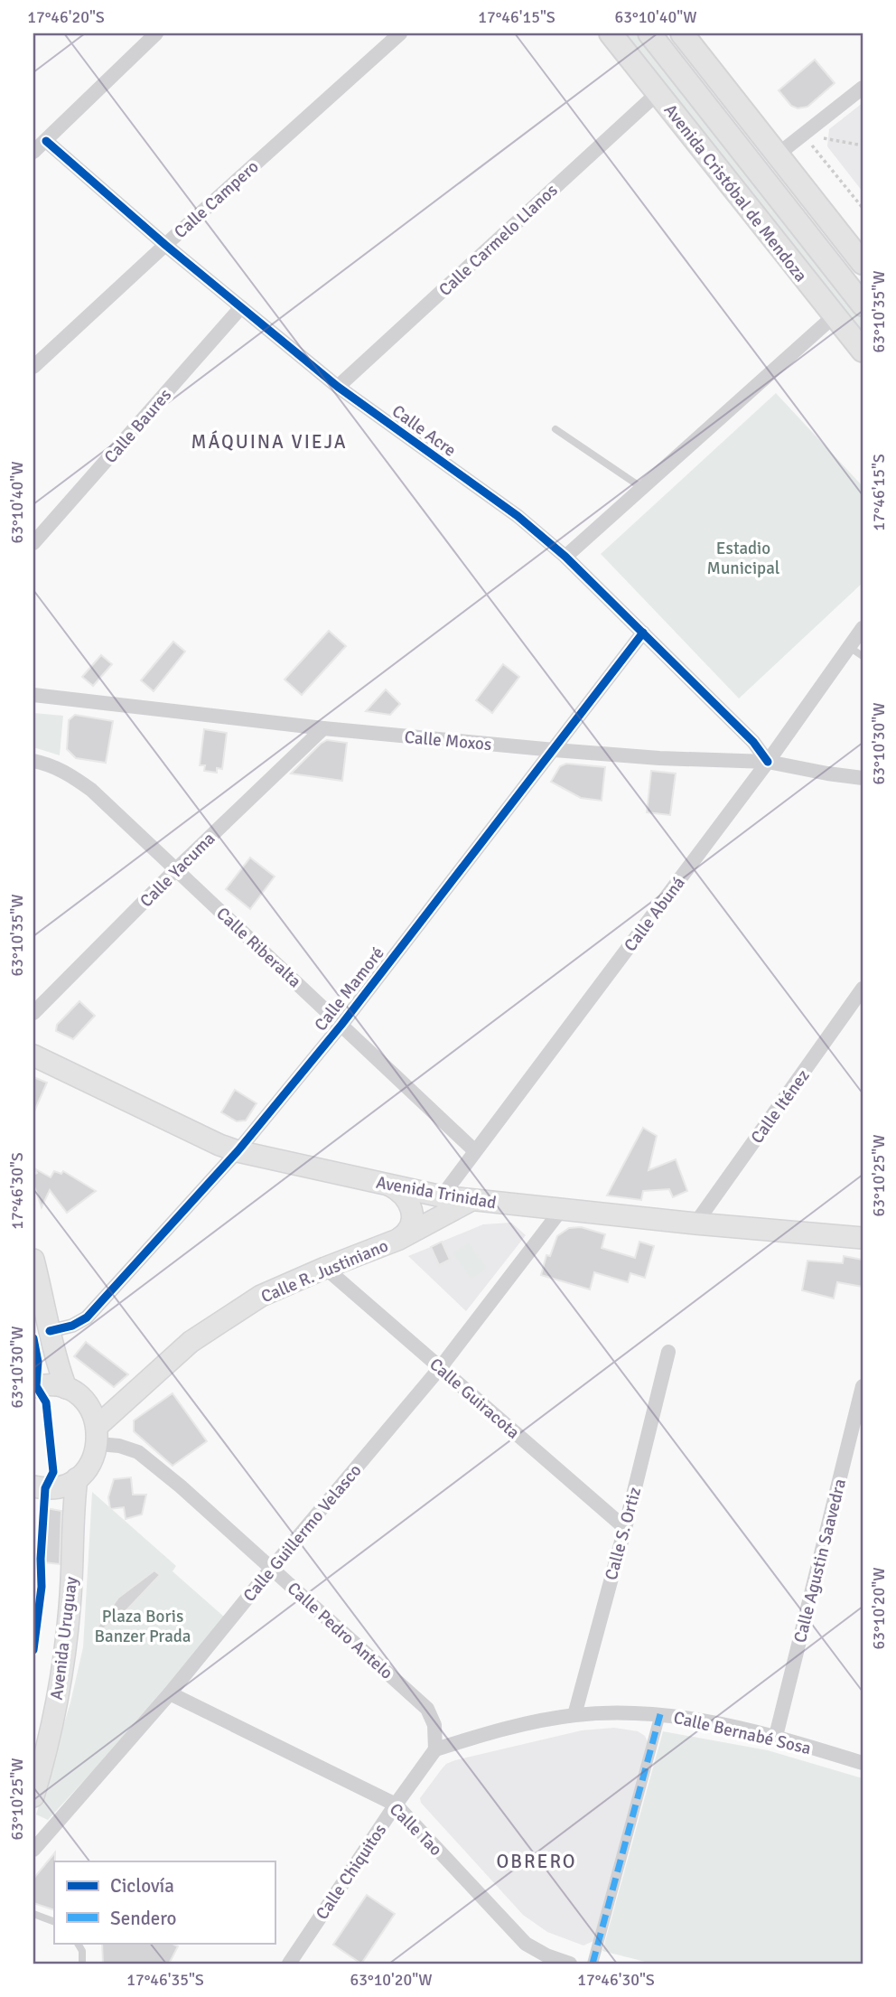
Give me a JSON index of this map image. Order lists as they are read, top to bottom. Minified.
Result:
{"streets":{"main road":["Avenida Cristóbal de Mendoza","Avenida Trinidad","Calle R. Justiniano","Avenida Uruguay"],"street":["Calle Campero","Calle Carmelo Llanos","Calle Baures","Calle Acre","Calle Moxos","Calle Yacuma","Calle Abuná","Calle Riberalta","Calle Mamoré","Calle Iténez","Calle Guiracota","Calle Guillermo Velasco","Calle S. Ortiz","Calle Agustin Saavedra","Calle Pedro Antelo","Calle Bernabé Sosa","Calle Tao","Calle Chiquitos"]},"crossings":[["Avenida Cristóbal de Mendoza","Calle Carmelo Llanos"],["Calle Campero","Calle Acre"],["Calle Carmelo Llanos","Calle Acre"],["Calle Baures","Calle Acre"],["Calle Acre","Calle Moxos"],["Calle Acre","Calle Abuná"],["Calle Acre","Calle Mamoré"],["Calle Moxos","Calle Yacuma"],["Calle Moxos","Calle Abuná"],["Calle Moxos","Calle Mamoré"],["Calle Yacuma","Calle Riberalta"],["Calle Abuná","Calle Riberalta"],["Calle Abuná","Avenida Trinidad"],["Calle Riberalta","Calle Mamoré"],["Calle Mamoré","Avenida Trinidad"],["Calle Iténez","Avenida Trinidad"],["Avenida Trinidad","Calle R. Justiniano"],["Avenida Trinidad","Calle Guillermo Velasco"],["Calle R. Justiniano","Calle Guiracota"],["Calle R. Justiniano","Calle Pedro Antelo"],["Calle R. Justiniano","Avenida Uruguay"],["Calle Guiracota","Calle Guillermo Velasco"],["Calle Guiracota","Calle S. Ortiz"],["Calle Guillermo Velasco","Calle Pedro Antelo"],["Calle Guillermo Velasco","Calle Tao"],["Calle S. Ortiz","Calle Bernabé Sosa"],["Calle Agustin Saavedra","Calle Bernabé Sosa"],["Calle Pedro Antelo","Calle Bernabé Sosa"],["Calle Pedro Antelo","Calle Chiquitos"],["Calle Bernabé Sosa","Calle Chiquitos"],["Calle Tao","Calle Chiquitos"]],"districts":["MÁQUINA VIEJA","OBRERO"],"parks":["Estadio Municipal","Plaza Boris Banzer Prada"],"legend":["Ciclovía","Sendero"],"coordinates":["17°46'20\"S","17°46'15\"S","63°10'40\"W","63°10'35\"W","63°10'30\"W","63°10'25\"W","17°46'30\"S","63°10'20\"W","17°46'35\"S"]}
